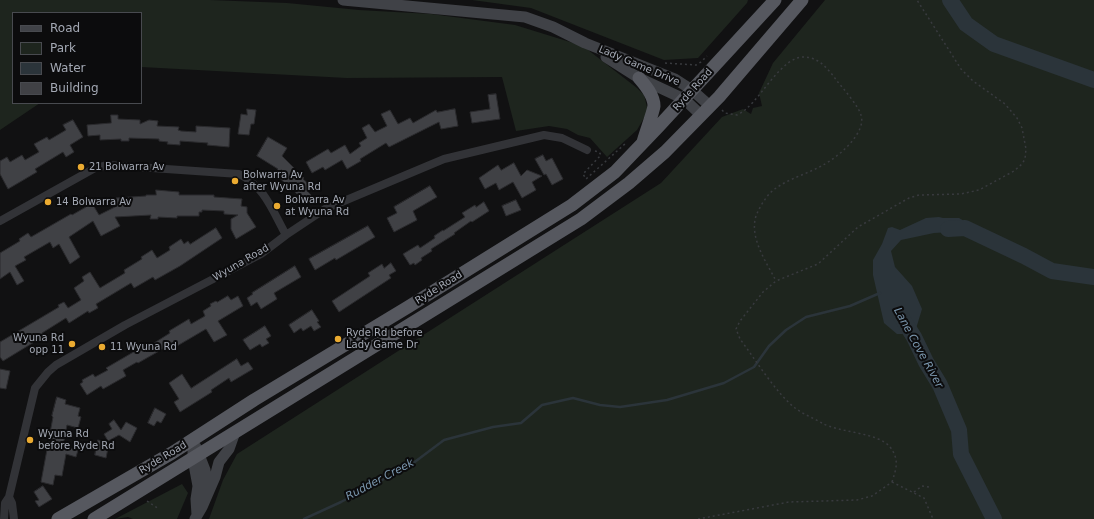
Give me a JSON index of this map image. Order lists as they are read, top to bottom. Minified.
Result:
{"streets":{"highway":["Ryde Road"],"main road":["Lady Game Drive"],"street":["Wyuna Road"]},"crossings":[["Lady Game Drive","Ryde Road"]],"water":["Lane Cove River","Rudder Creek"],"places":["21 Bolwarra Av","Bolwarra Av after Wyuna Rd","14 Bolwarra Av","Bolwarra Av at Wyuna Rd","Ryde Rd before Lady Game Dr","Wyuna Rd opp 11","11 Wyuna Rd","Wyuna Rd before Ryde Rd"],"legend":["Road","Park","Water","Building"]}
